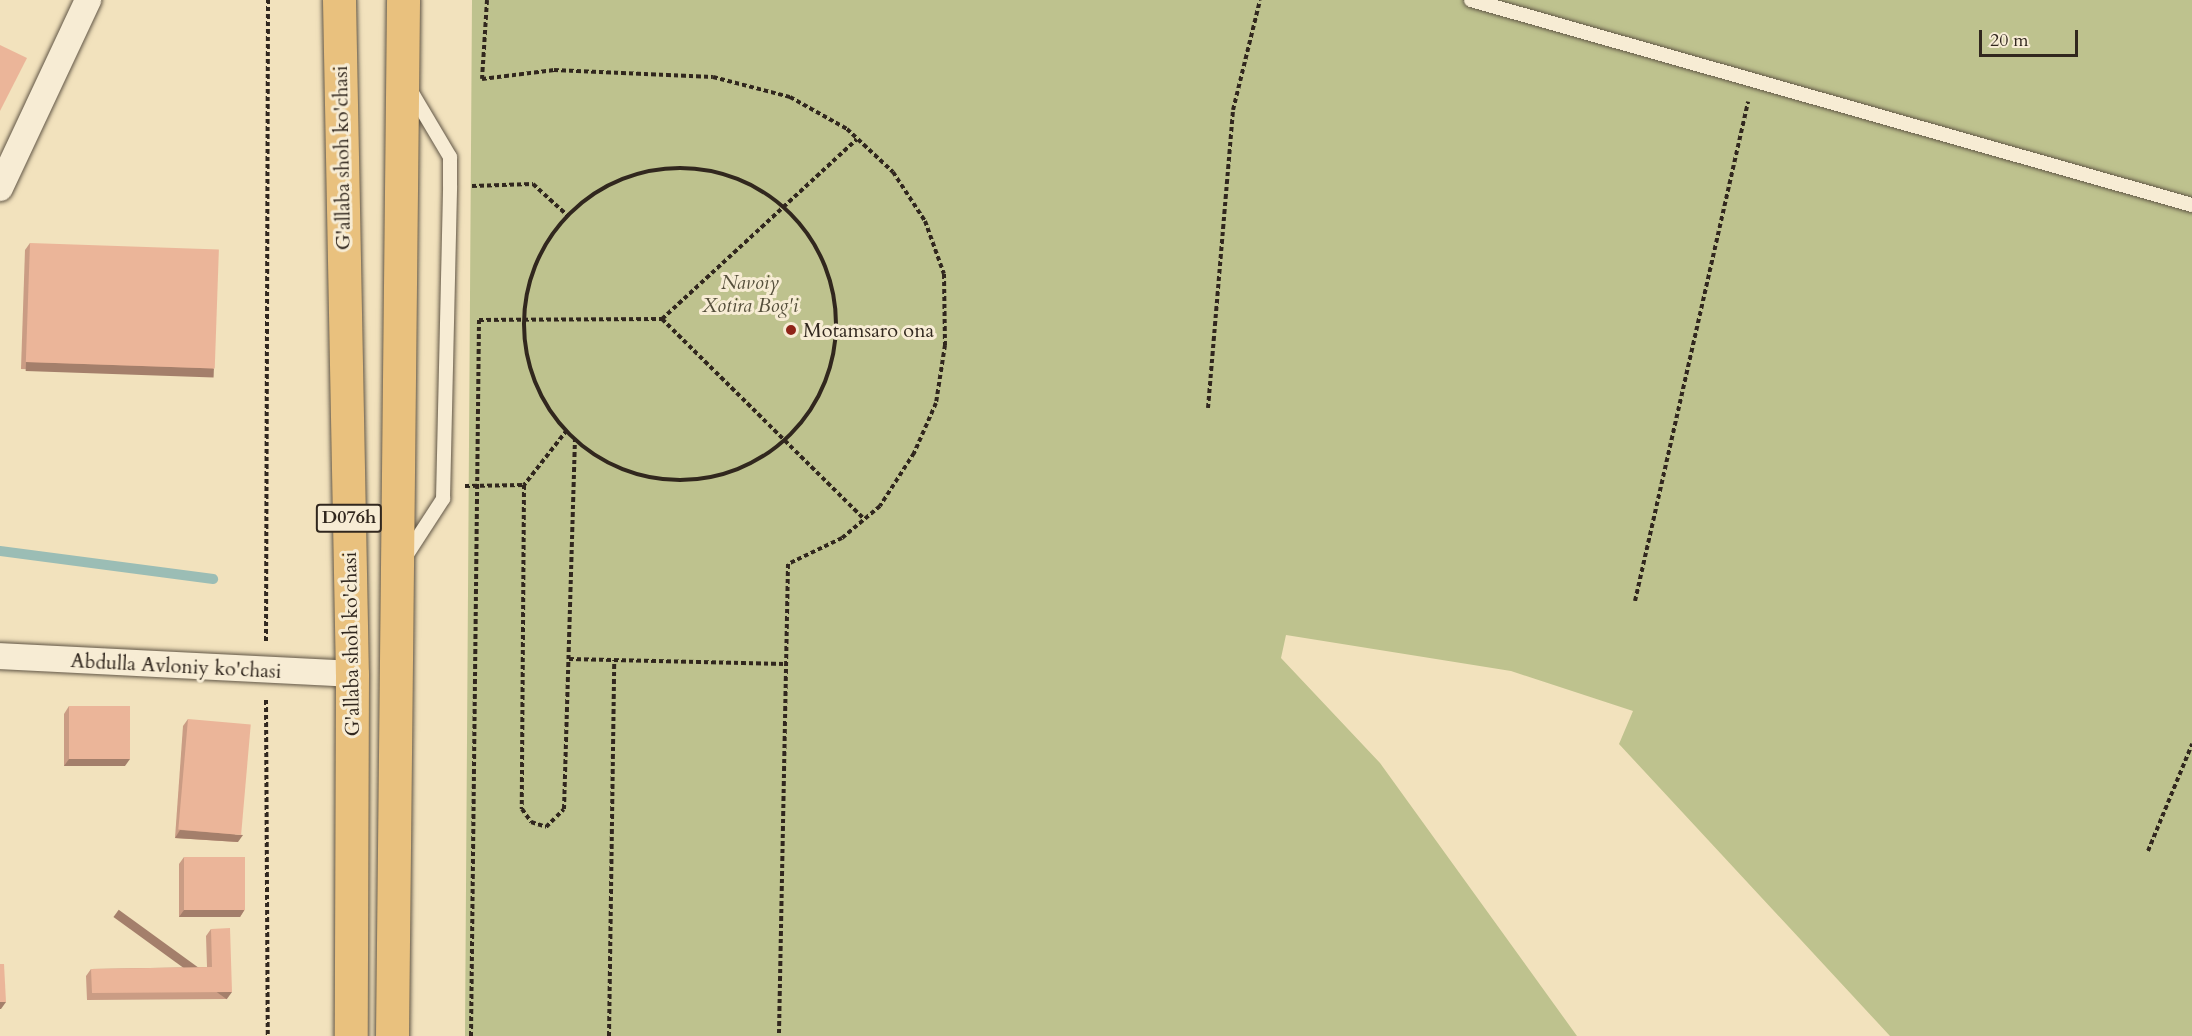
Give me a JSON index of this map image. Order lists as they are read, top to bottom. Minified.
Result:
{"streets":{"main road":["G'allaba shoh ko'chasi","D076h"],"street":["Abdulla Avloniy ko'chasi"]},"crossings":[["G'allaba shoh ko'chasi","Abdulla Avloniy ko'chasi"]],"parks":["Navoiy Xotira Bog'i"],"places":["Motamsaro ona"],"scale_bar":"20 m"}
